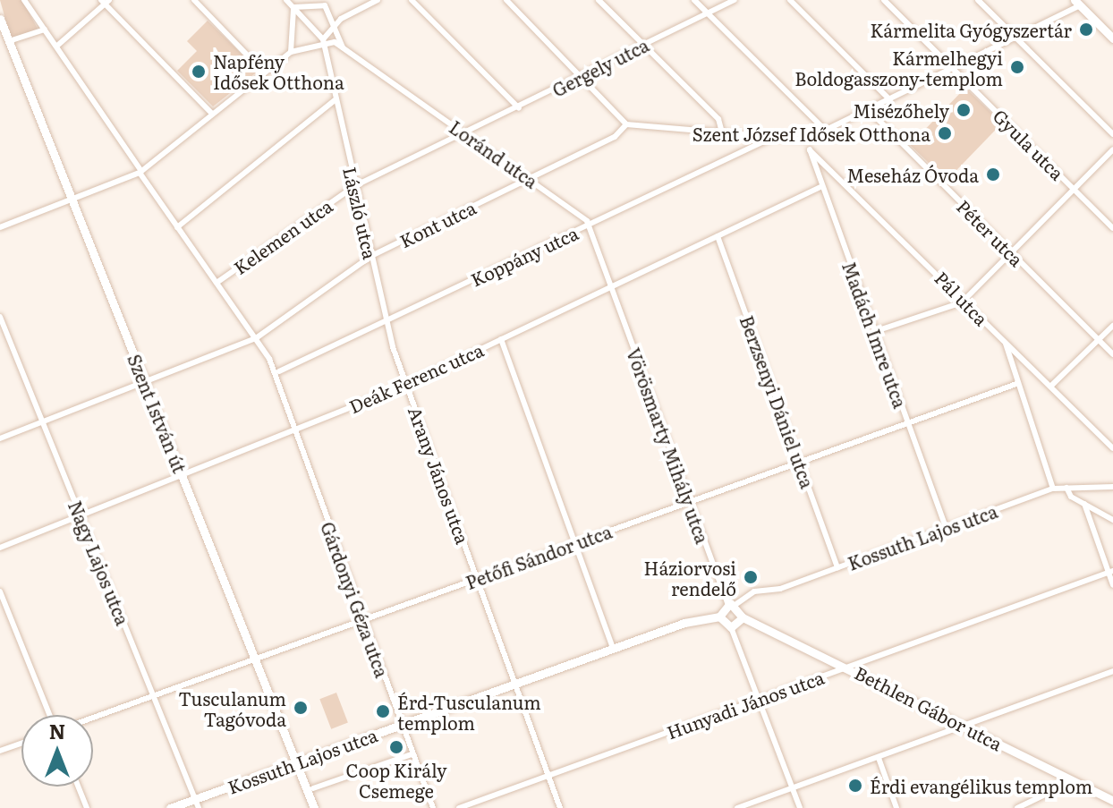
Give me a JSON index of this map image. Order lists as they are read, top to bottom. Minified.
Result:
{"streets":{"street":["Gergely utca","Gyula utca","Loránd utca","László utca","Kont utca","Péter utca","Kelemen utca","Koppány utca","Pál utca","Madách Imre utca","Deák Ferenc utca","Berzsenyi Dániel utca","Szent István út","Vörösmarty Mihály utca","Arany János utca","Kossuth Lajos utca","Petőfi Sándor utca","Nagy Lajos utca","Gárdonyi Géza utca","Hunyadi János utca","Bethlen Gábor utca"]},"crossings":[["Gergely utca","Loránd utca"],["Gergely utca","Kelemen utca"],["Loránd utca","László utca"],["Loránd utca","Kont utca"],["Loránd utca","Kelemen utca"],["Loránd utca","Koppány utca"],["László utca","Kont utca"],["László utca","Kelemen utca"],["László utca","Koppány utca"],["László utca","Deák Ferenc utca"],["László utca","Arany János utca"],["Kont utca","Szent István út"],["Kont utca","Nagy Lajos utca"],["Pál utca","Madách Imre utca"],["Madách Imre utca","Deák Ferenc utca"],["Madách Imre utca","Kossuth Lajos utca"],["Madách Imre utca","Petőfi Sándor utca"],["Deák Ferenc utca","Berzsenyi Dániel utca"],["Deák Ferenc utca","Szent István út"],["Deák Ferenc utca","Vörösmarty Mihály utca"],["Deák Ferenc utca","Arany János utca"],["Deák Ferenc utca","Nagy Lajos utca"],["Deák Ferenc utca","Gárdonyi Géza utca"],["Berzsenyi Dániel utca","Kossuth Lajos utca"],["Berzsenyi Dániel utca","Petőfi Sándor utca"],["Szent István út","Kossuth Lajos utca"],["Szent István út","Petőfi Sándor utca"],["Vörösmarty Mihály utca","Kossuth Lajos utca"],["Vörösmarty Mihály utca","Petőfi Sándor utca"],["Arany János utca","Kossuth Lajos utca"],["Arany János utca","Petőfi Sándor utca"],["Arany János utca","Hunyadi János utca"],["Kossuth Lajos utca","Nagy Lajos utca"],["Kossuth Lajos utca","Gárdonyi Géza utca"],["Petőfi Sándor utca","Nagy Lajos utca"],["Petőfi Sándor utca","Gárdonyi Géza utca"],["Hunyadi János utca","Bethlen Gábor utca"]],"places":["Kármelita Gyógyszertár","Kármelhegyi Boldogasszony-templom","Napfény Idősek Otthona","Misézőhely","Szent József Idősek Otthona","Meseház Óvoda","Háziorvosi rendelő","Tusculanum Tagóvoda","Érd-Tusculanum templom","Coop Király Csemege","Érdi evangélikus templom"],"north":"top"}
